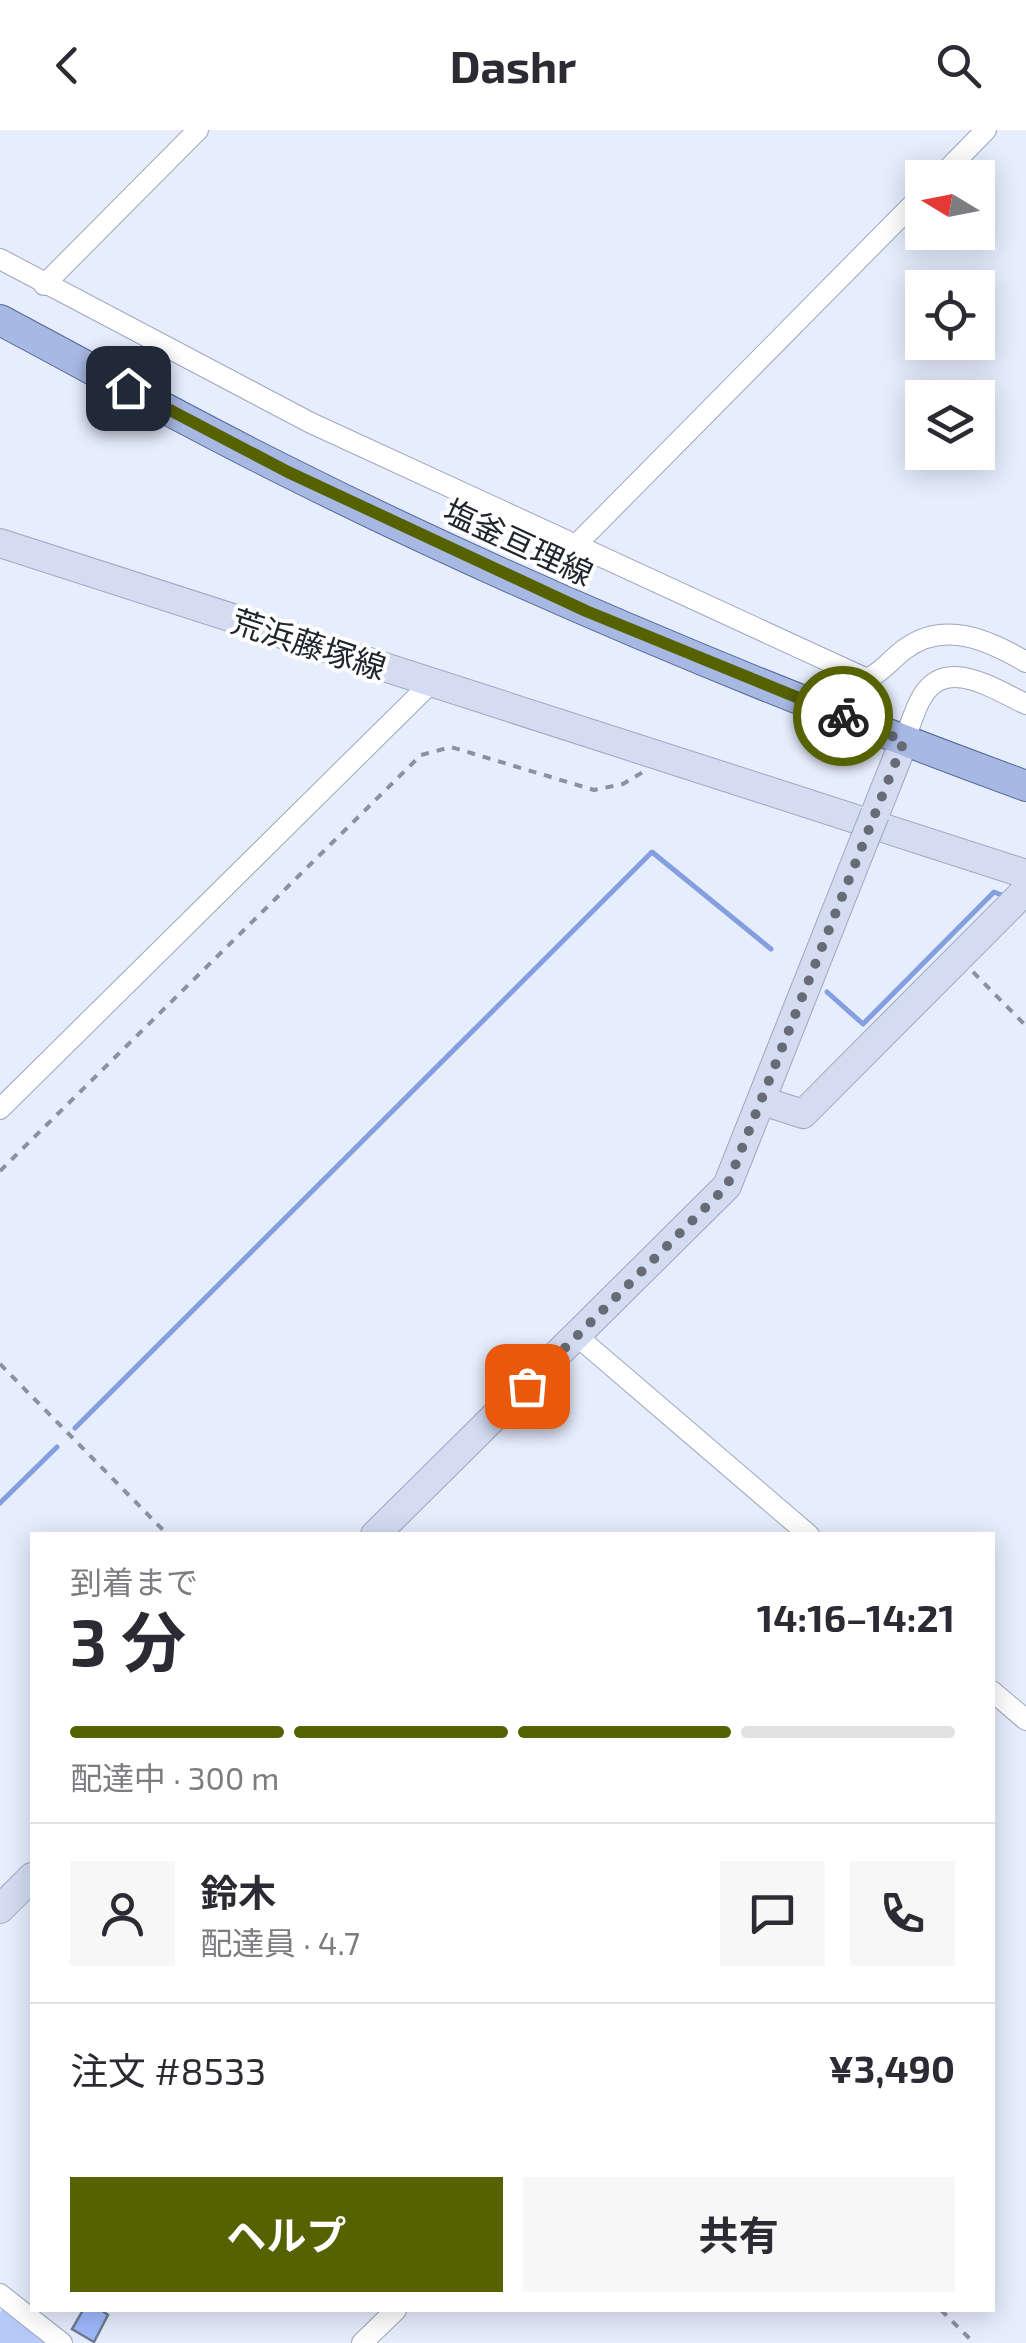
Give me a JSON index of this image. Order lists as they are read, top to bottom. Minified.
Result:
{"streets":{"main road":["塩釜亘理線"],"street":["荒浜藤塚線"]},"north":"left","page":{"header":"Dashr","heading":["3 分","到着まで","14:16–14:21"],"panel":["鈴木","配達員 · 4.7","注文 #8533","¥3,490"],"bar":"配達中 · 300 m","buttons":["ヘルプ","共有"]}}
